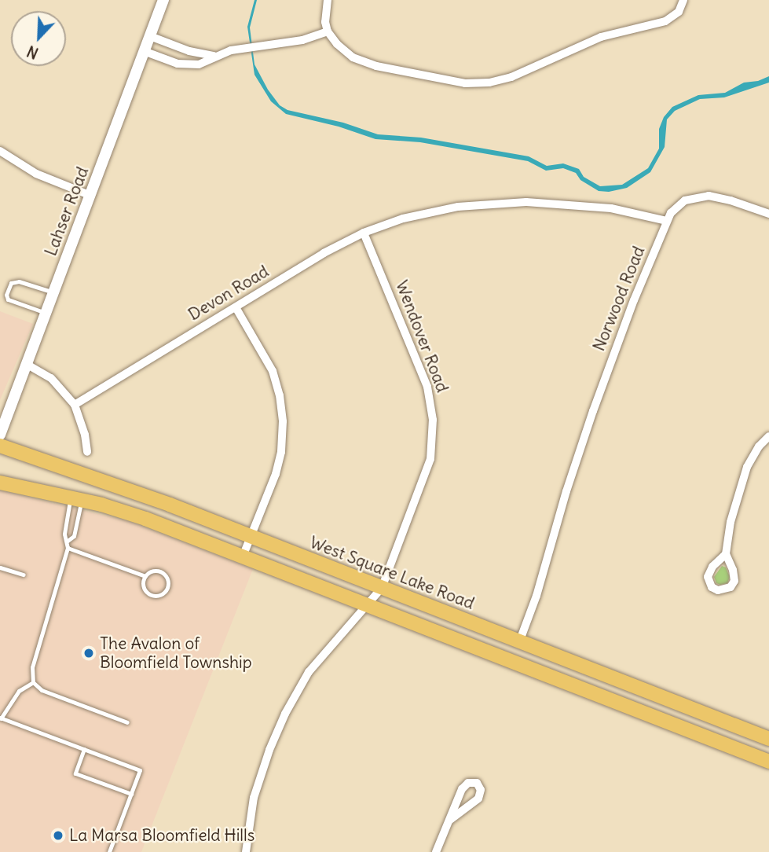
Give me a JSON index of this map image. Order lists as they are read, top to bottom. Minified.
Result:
{"streets":{"highway":["West Square Lake Road"],"street":["Lahser Road","Devon Road","Norwood Road","Wendover Road"]},"crossings":[["Devon Road","Norwood Road"],["Devon Road","Wendover Road"],["Norwood Road","West Square Lake Road"],["Wendover Road","West Square Lake Road"]],"places":["The Avalon of Bloomfield Township","La Marsa Bloomfield Hills"],"north":"bottom left"}
